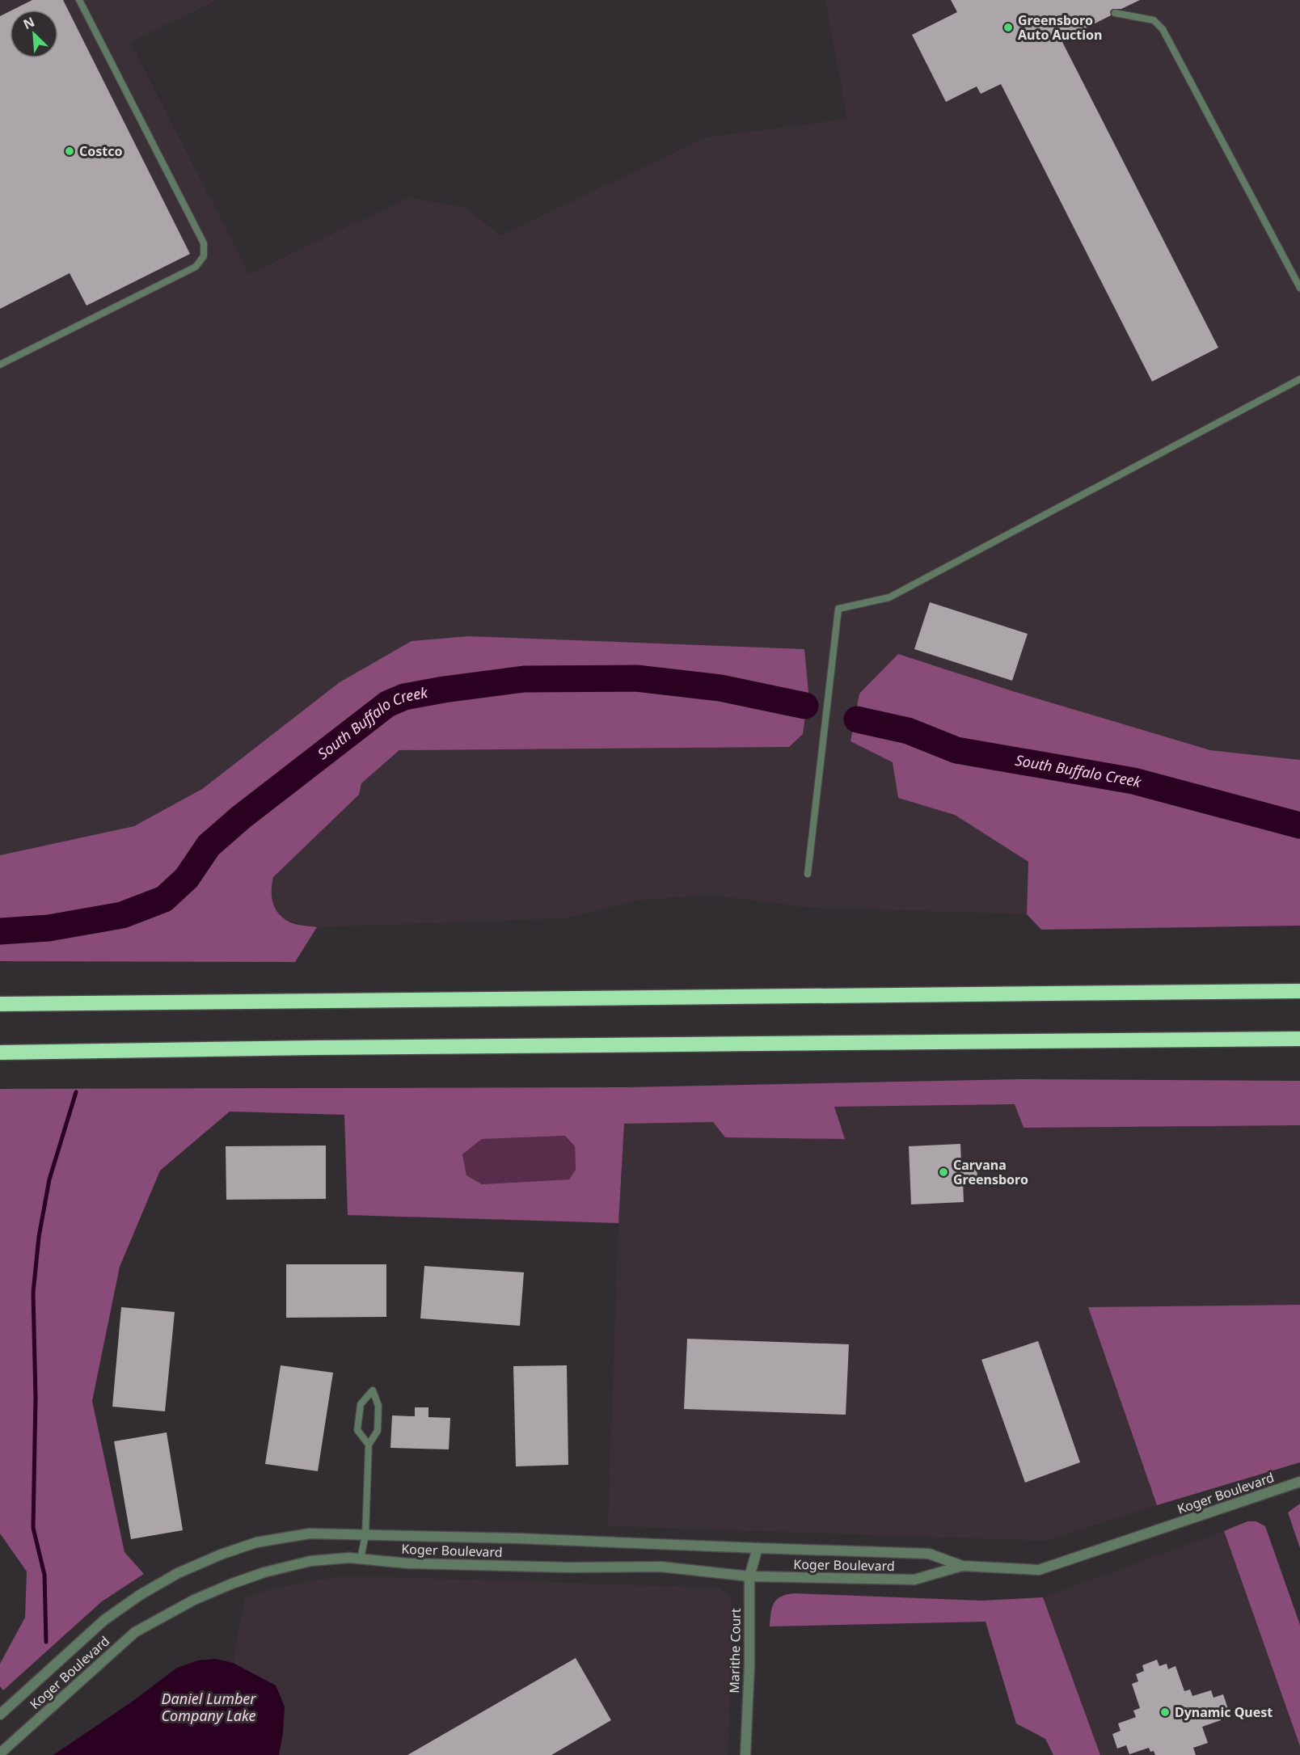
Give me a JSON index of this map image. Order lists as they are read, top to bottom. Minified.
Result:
{"streets":{"street":["Koger Boulevard","Marithe Court"]},"crossings":[["Koger Boulevard","Marithe Court"]],"water":["South Buffalo Creek","Daniel Lumber Company Lake"],"places":["Greensboro Auto Auction","Costco","Carvana Greensboro","Dynamic Quest"],"north":"top left"}
